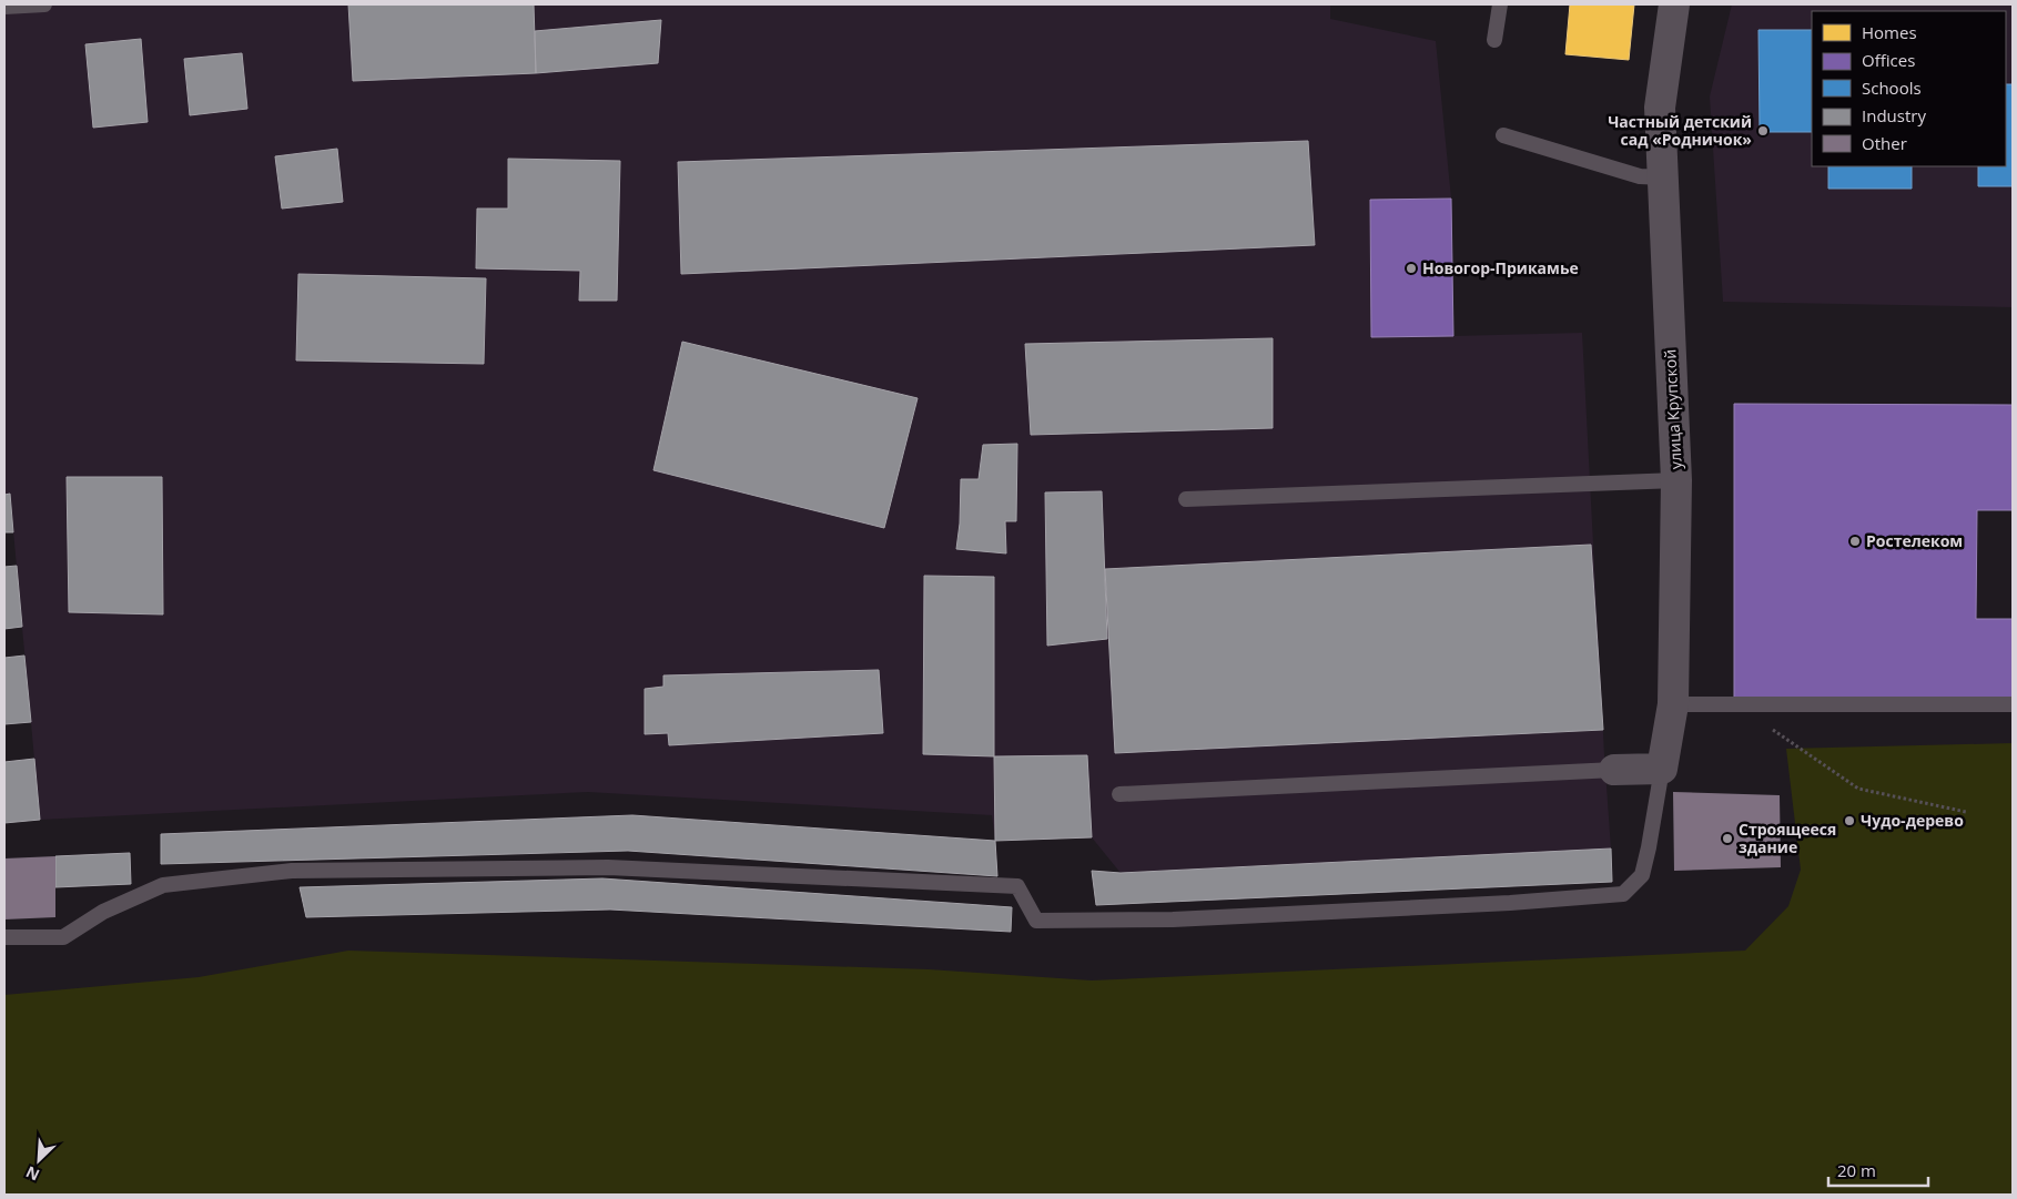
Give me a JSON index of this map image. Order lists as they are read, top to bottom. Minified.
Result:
{"streets":{"street":["улица Крупской"]},"places":["Частный детский сад «Родничок»","Новогор-Прикамье","Ростелеком","Чудо-дерево","Строящееся здание"],"legend":["Homes","Offices","Schools","Industry","Other"],"scale_bar":"20 m","north":"bottom left"}
